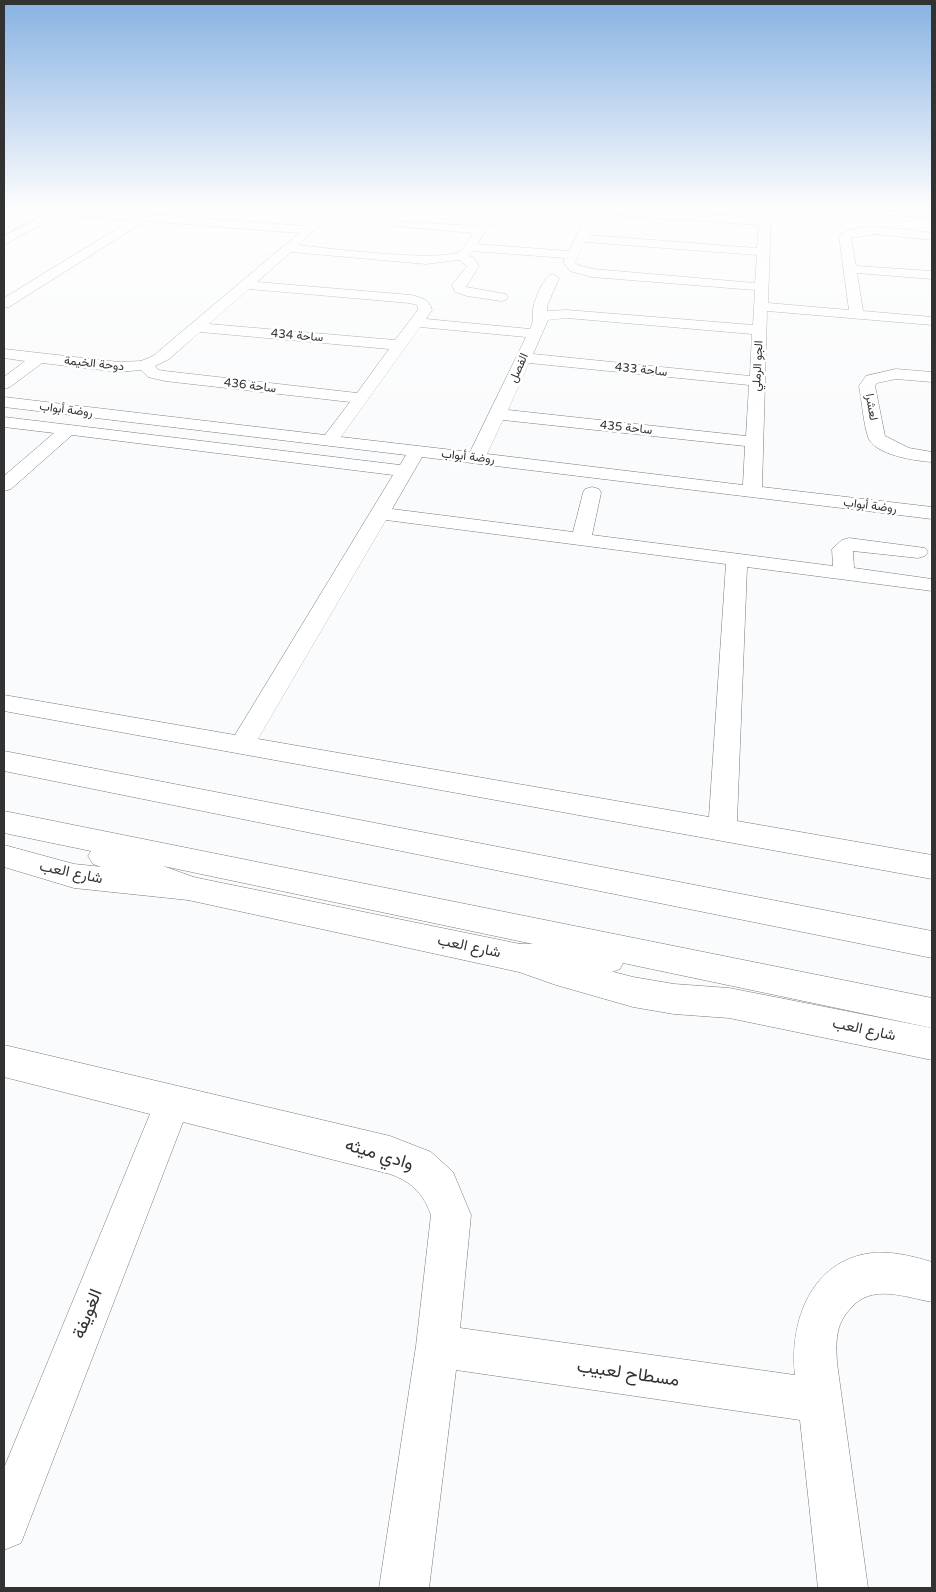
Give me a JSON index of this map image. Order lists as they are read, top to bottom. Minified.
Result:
{"streets":{"street":["ساحة 434","دوحة الخيمة","الجو الرملي","الفصل","ساحة 433","ساحة 436","لعشرا","روضة أبواب","ساحة 435","شارع العب","وادي ميثه","الغويفة","مسطاح لعبيب"]},"crossings":[["ساحة 434","دوحة الخيمة"],["دوحة الخيمة","ساحة 436"],["الجو الرملي","ساحة 433"],["الجو الرملي","روضة أبواب"],["الجو الرملي","ساحة 435"],["الفصل","ساحة 433"],["الفصل","روضة أبواب"],["الفصل","ساحة 435"],["وادي ميثه","الغويفة"],["وادي ميثه","مسطاح لعبيب"]]}
